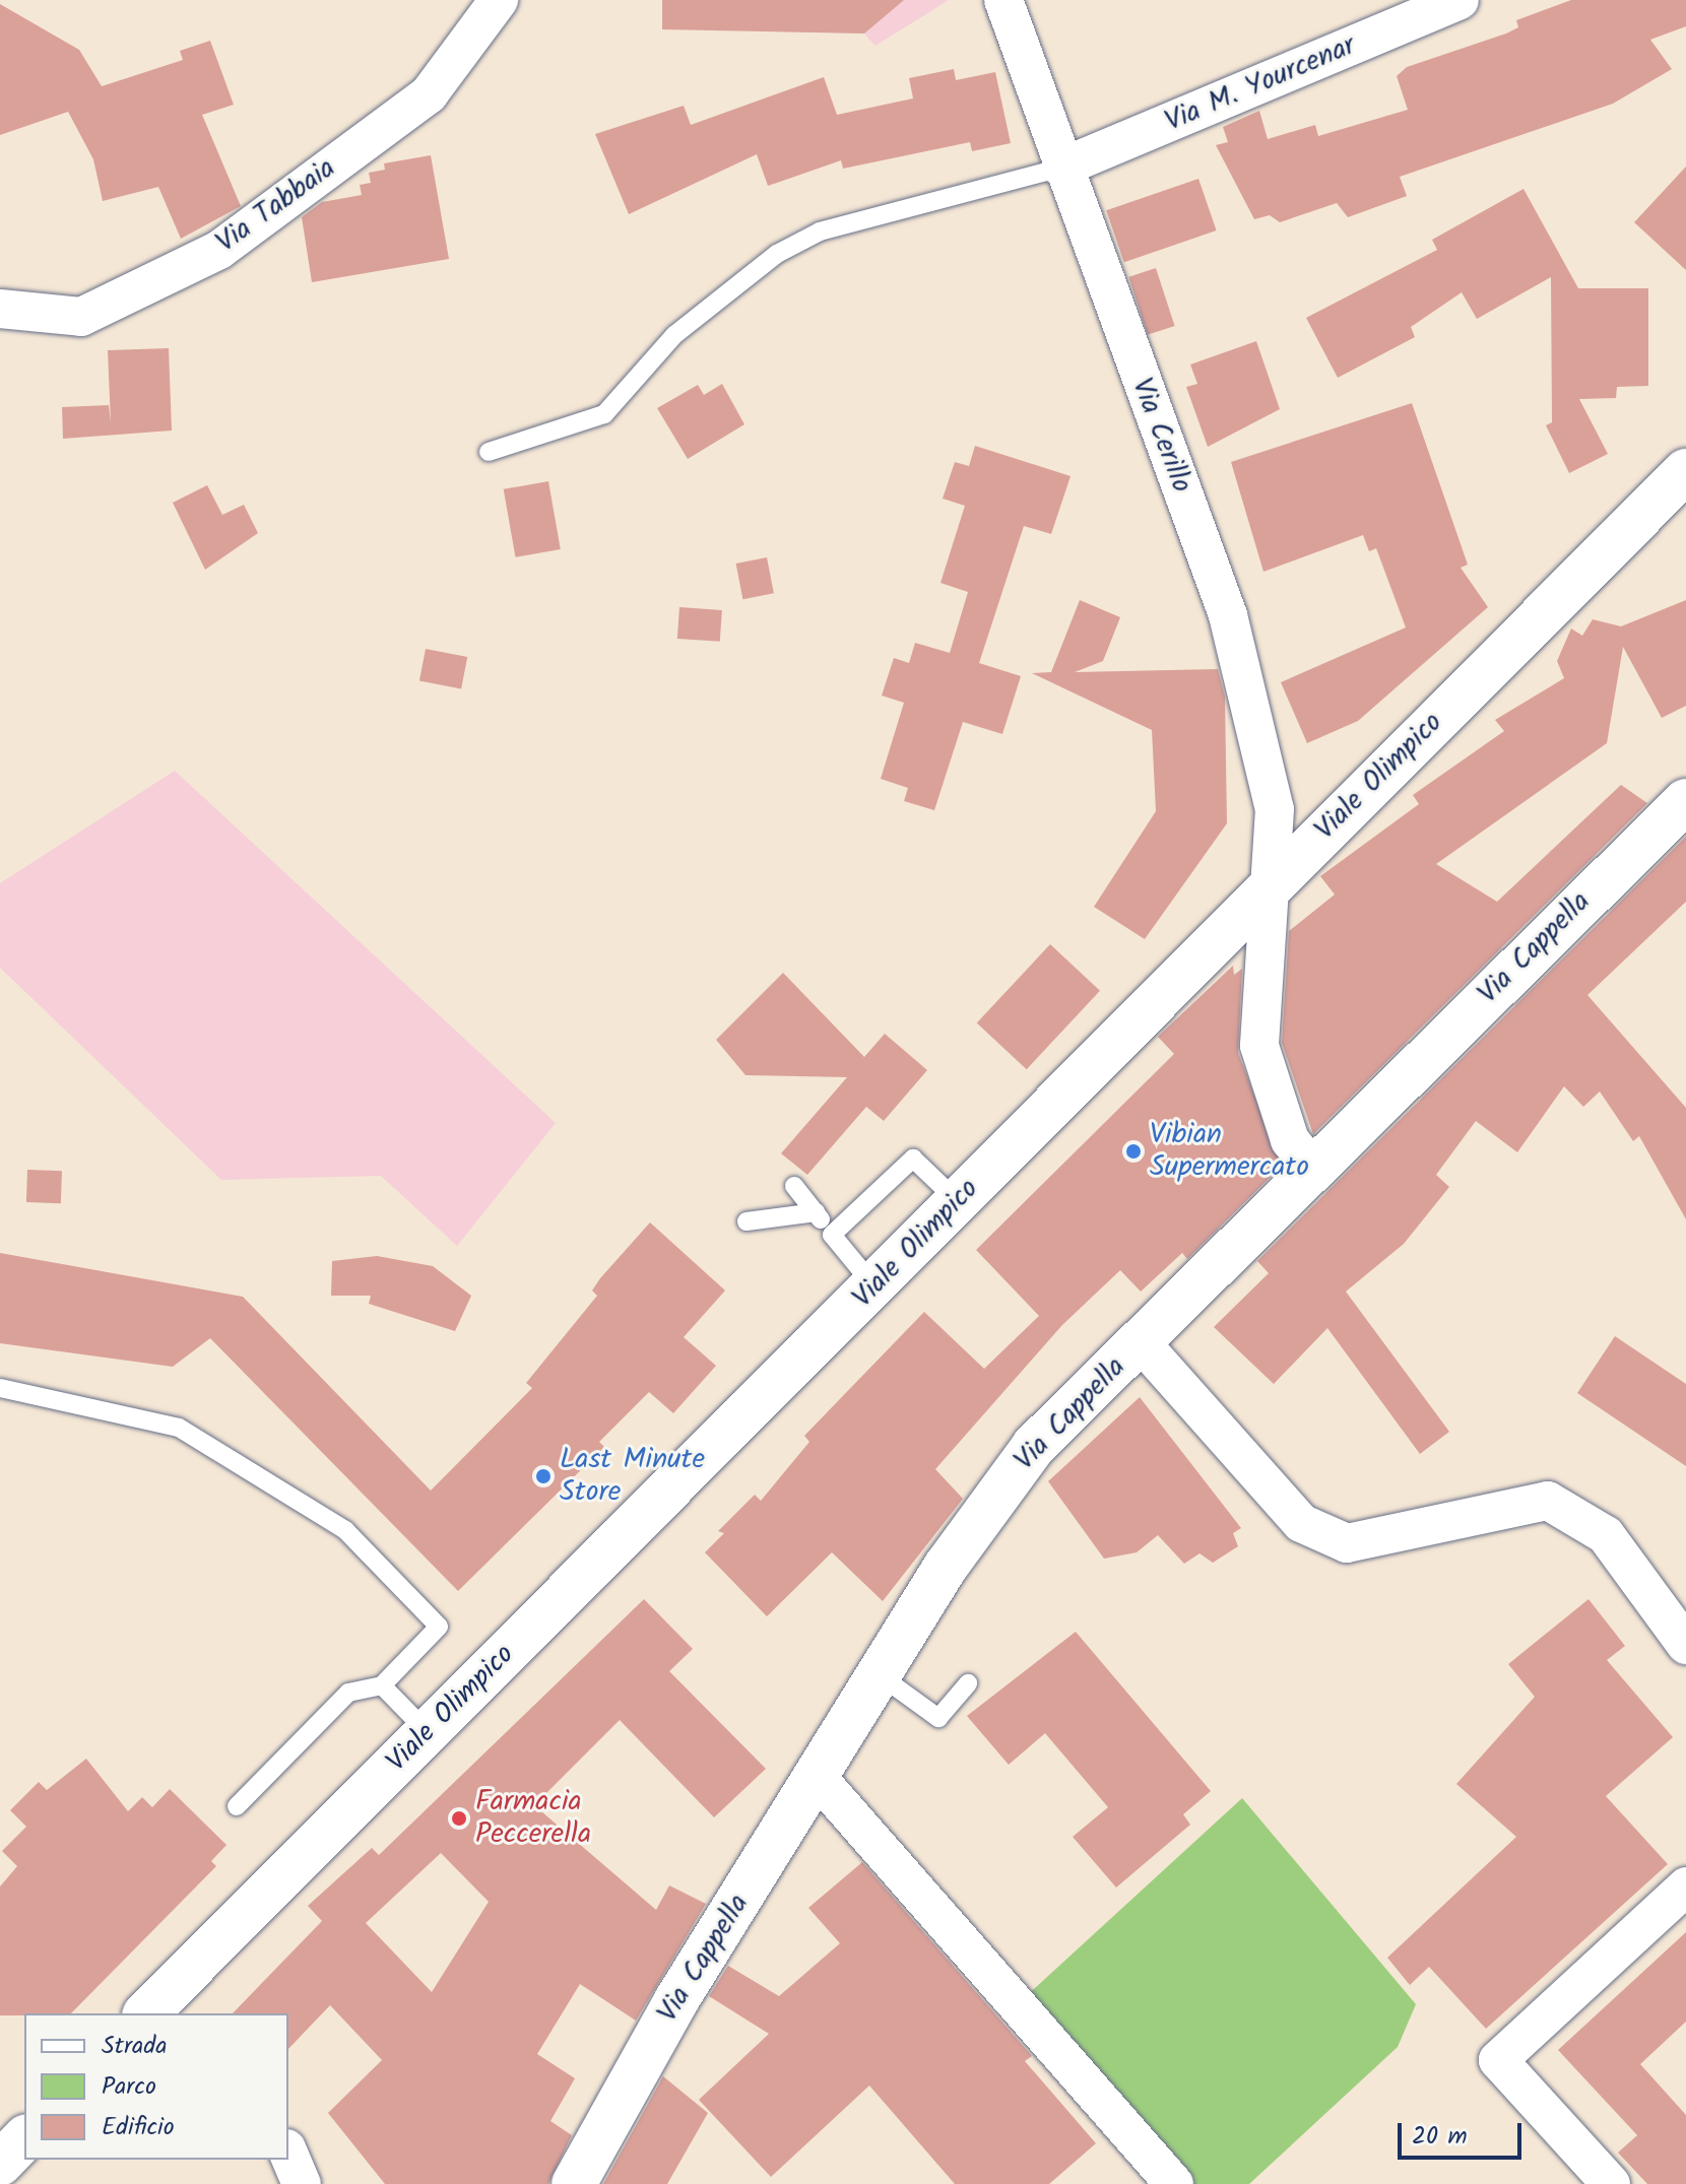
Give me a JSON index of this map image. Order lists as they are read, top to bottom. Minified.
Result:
{"streets":{"street":["Via M. Yourcenar","Via Tabbaia","Via Cerillo","Viale Olimpico","Via Cappella"]},"crossings":[["Via M. Yourcenar","Via Cerillo"],["Via Cerillo","Viale Olimpico"],["Via Cerillo","Via Cappella"]],"places":["Vibian Supermercato","Last Minute Store","Farmacia Peccerella"],"legend":["Strada","Parco","Edificio"],"scale_bar":"20 m"}
